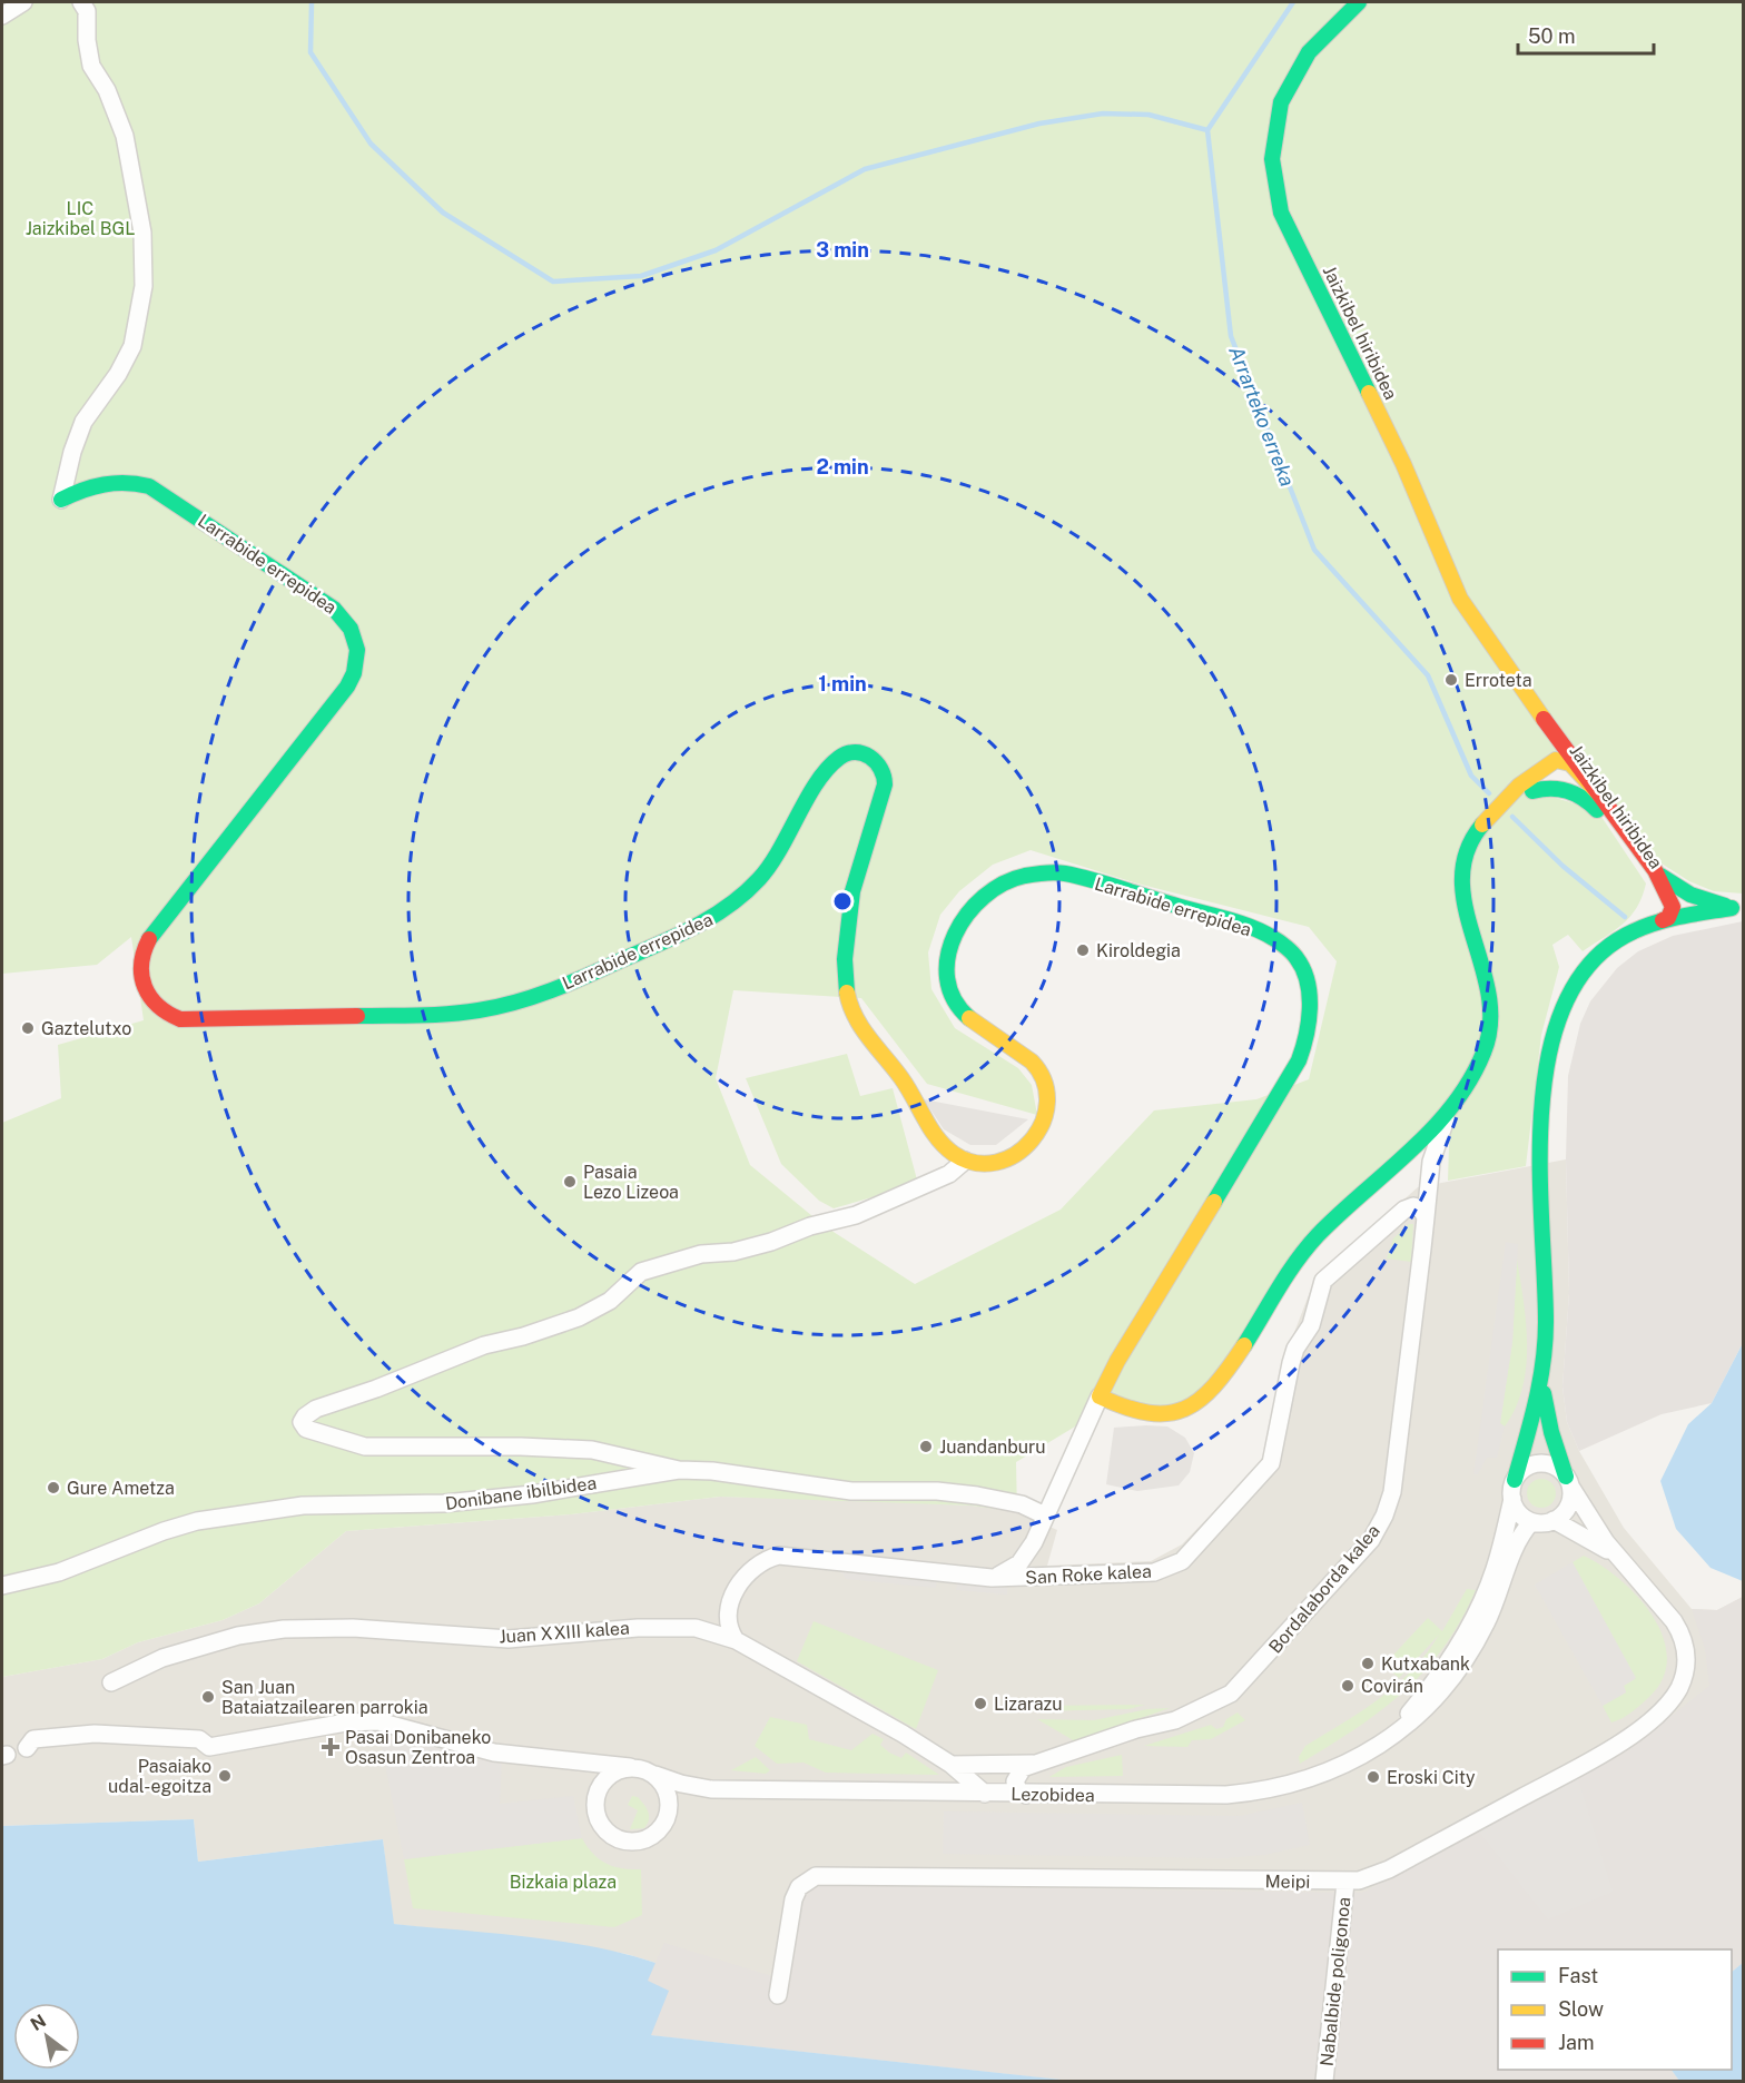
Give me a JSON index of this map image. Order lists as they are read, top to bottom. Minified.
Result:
{"streets":{"street":["Jaizkibel hiribidea","Larrabide errepidea","Donibane ibilbidea","San Roke kalea","Bordalaborda kalea","Juan XXIII kalea","Lezobidea","Meipi","Nabalbide poligonoa"]},"crossings":[["San Roke kalea","Bordalaborda kalea"],["San Roke kalea","Juan XXIII kalea"],["Bordalaborda kalea","Lezobidea"],["Juan XXIII kalea","Lezobidea"],["Lezobidea","Meipi"],["Meipi","Nabalbide poligonoa"]],"water":["Arrarteko erreka"],"parks":["LIC Jaizkibel BGL","Bizkaia plaza"],"places":{"other":["Erroteta","Kiroldegia","Gaztelutxo","Pasaia Lezo Lizeoa","Juandanburu","Gure Ametza","Kutxabank","Covirán","San Juan Bataiatzailearen parrokia","Lizarazu","Pasaiako udal-egoitza","Eroski City"],"health":["Pasai Donibaneko Osasun Zentroa"]},"legend":["Fast","Slow","Jam"],"scale_bar":"50 m","north":"top left","rings":["3 min","2 min","1 min"]}
